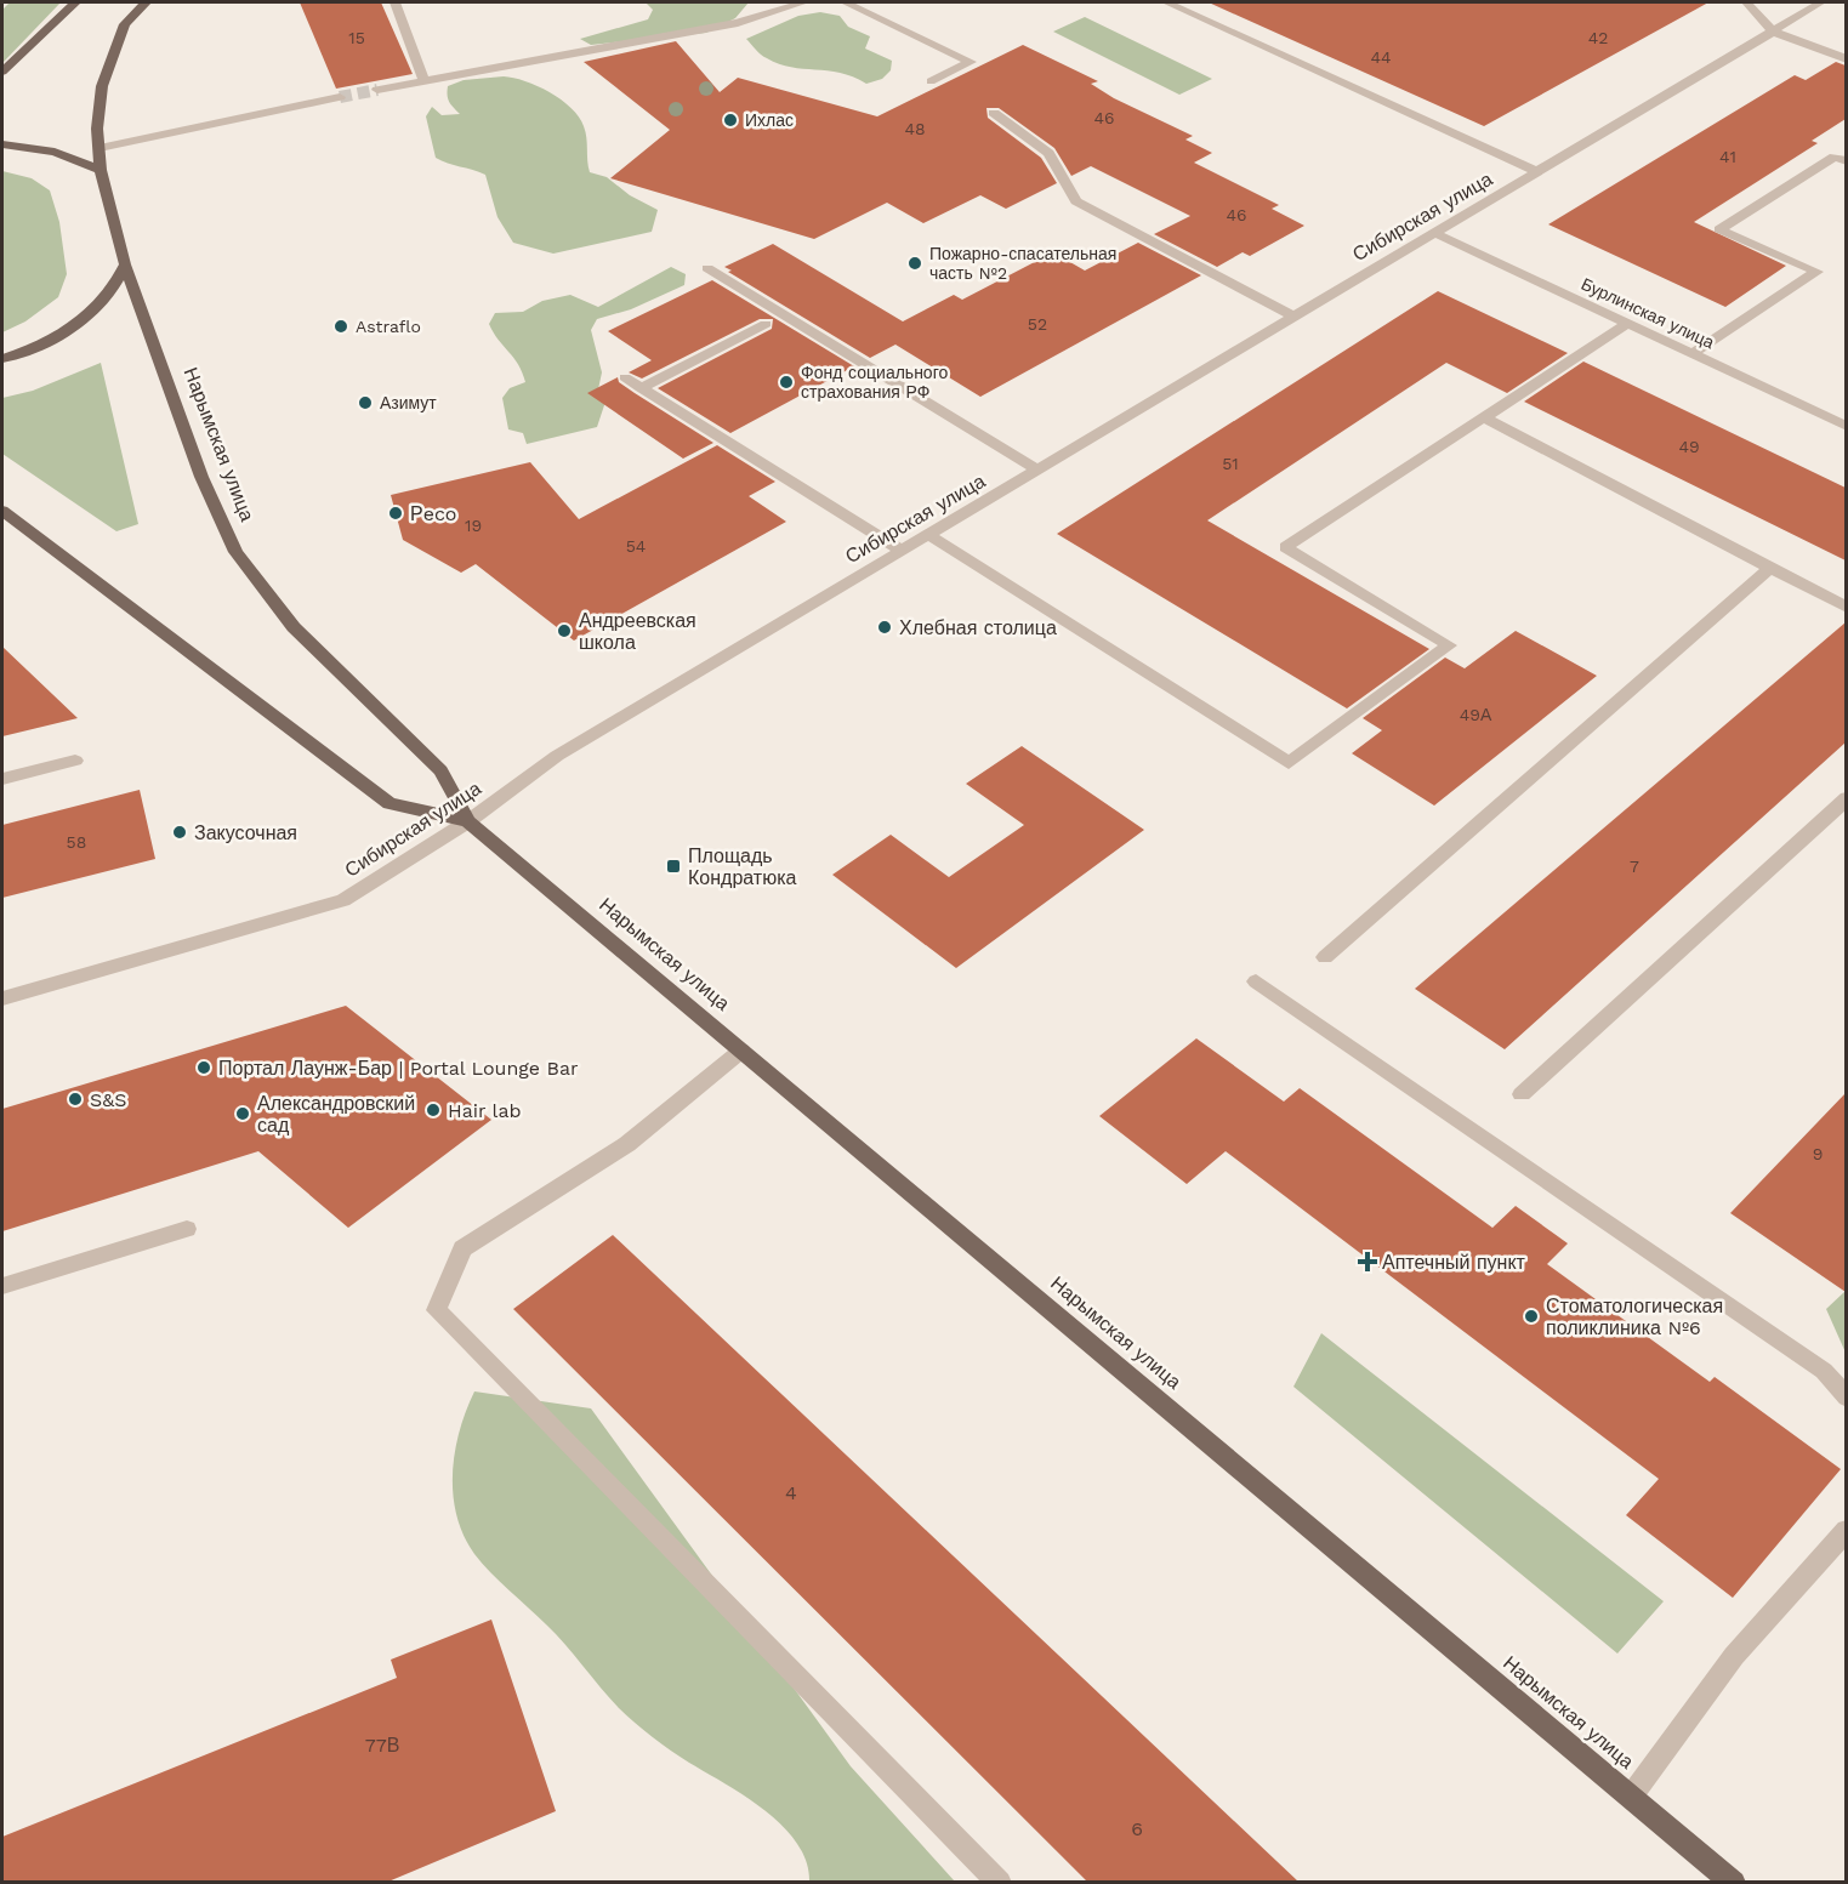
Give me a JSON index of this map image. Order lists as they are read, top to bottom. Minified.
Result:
{"streets":{"main road":["Нарымская улица"],"street":["Сибирская улица","Бурлинская улица"]},"crossings":[["Сибирская улица","Бурлинская улица"],["Сибирская улица","Нарымская улица"]],"places":{"other":["Ихлас","Пожарно-спасательная часть №2","Astraflo","Фонд социального страхования РФ","Азимут","Рeco","Хлебная столица","Андреевская школа","Закусочная","Портал Лаунж-Бар | Portal Lounge Bar","S&S","Hair lab","Александровский сад","Стоматологическая поликлиника №6"],"transit":["Площадь Кондратюка"],"health":["Аптечный пункт"]},"house_numbers":["15","42","44","46","48","41","46","52","49","51","19","54","49А","58","7","9","4","77В","6"]}
